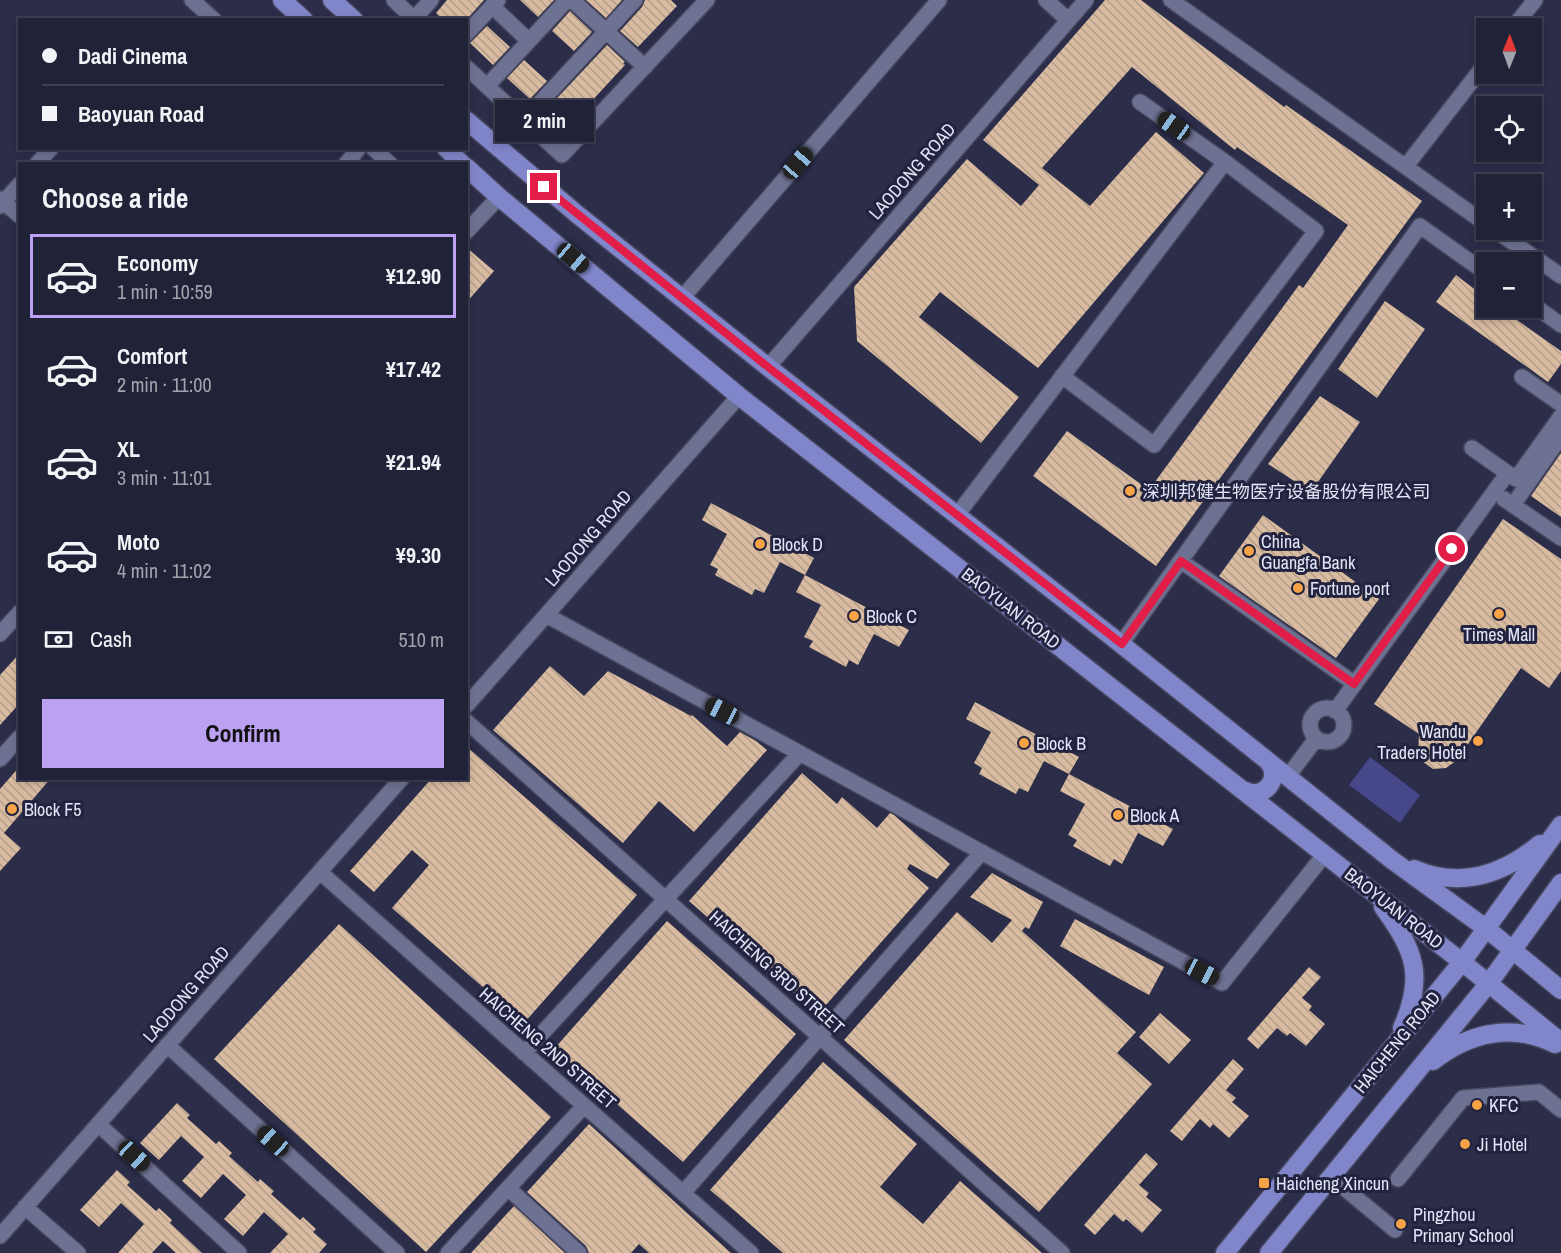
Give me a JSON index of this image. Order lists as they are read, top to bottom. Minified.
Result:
{"streets":{"main road":["BAOYUAN ROAD","HAICHENG ROAD"],"street":["LAODONG ROAD","HAICHENG 3RD STREET","HAICHENG 2ND STREET"]},"crossings":[["LAODONG ROAD","BAOYUAN ROAD"],["LAODONG ROAD","HAICHENG 2ND STREET"],["BAOYUAN ROAD","HAICHENG ROAD"]],"places":{"other":["深圳邦健生物医疗设备股份有限公司","Block D","China Guangfa Bank","Fortune port","Times Mall","Block C","Wandu Traders Hotel","Block B","Block F5","Block A","KFC","Ji Hotel","Pingzhou Primary School"],"transit":["Haicheng Xincun"]},"north":"top","page":{"map_buttons":["+","−"],"banner":["Dadi Cinema","Baoyuan Road"],"bubble":"2 min","heading":"Choose a ride","list":[{"name":"Economy","note":"1 min · 10:59","value":"¥12.90"},{"name":"Comfort","note":"2 min · 11:00","value":"¥17.42"},{"name":"XL","note":"3 min · 11:01","value":"¥21.94"},{"name":"Moto","note":"4 min · 11:02","value":"¥9.30"}],"pay":["Cash","510 m"],"buttons":"Confirm"}}
